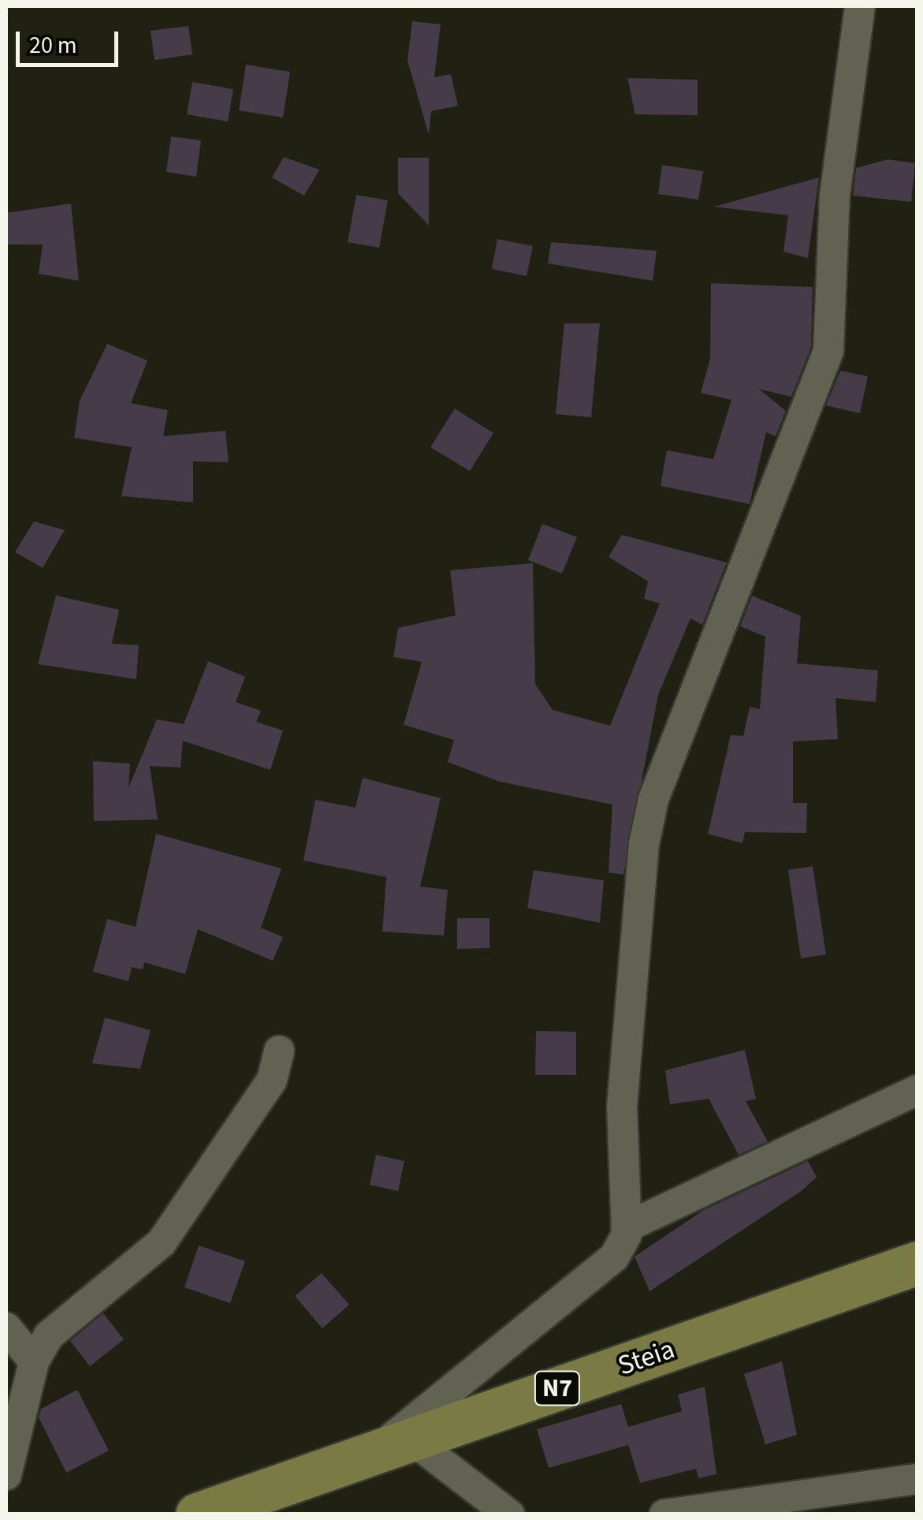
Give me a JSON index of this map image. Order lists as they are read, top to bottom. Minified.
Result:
{"streets":{"main road":["Steia","N7"]},"scale_bar":"20 m"}
